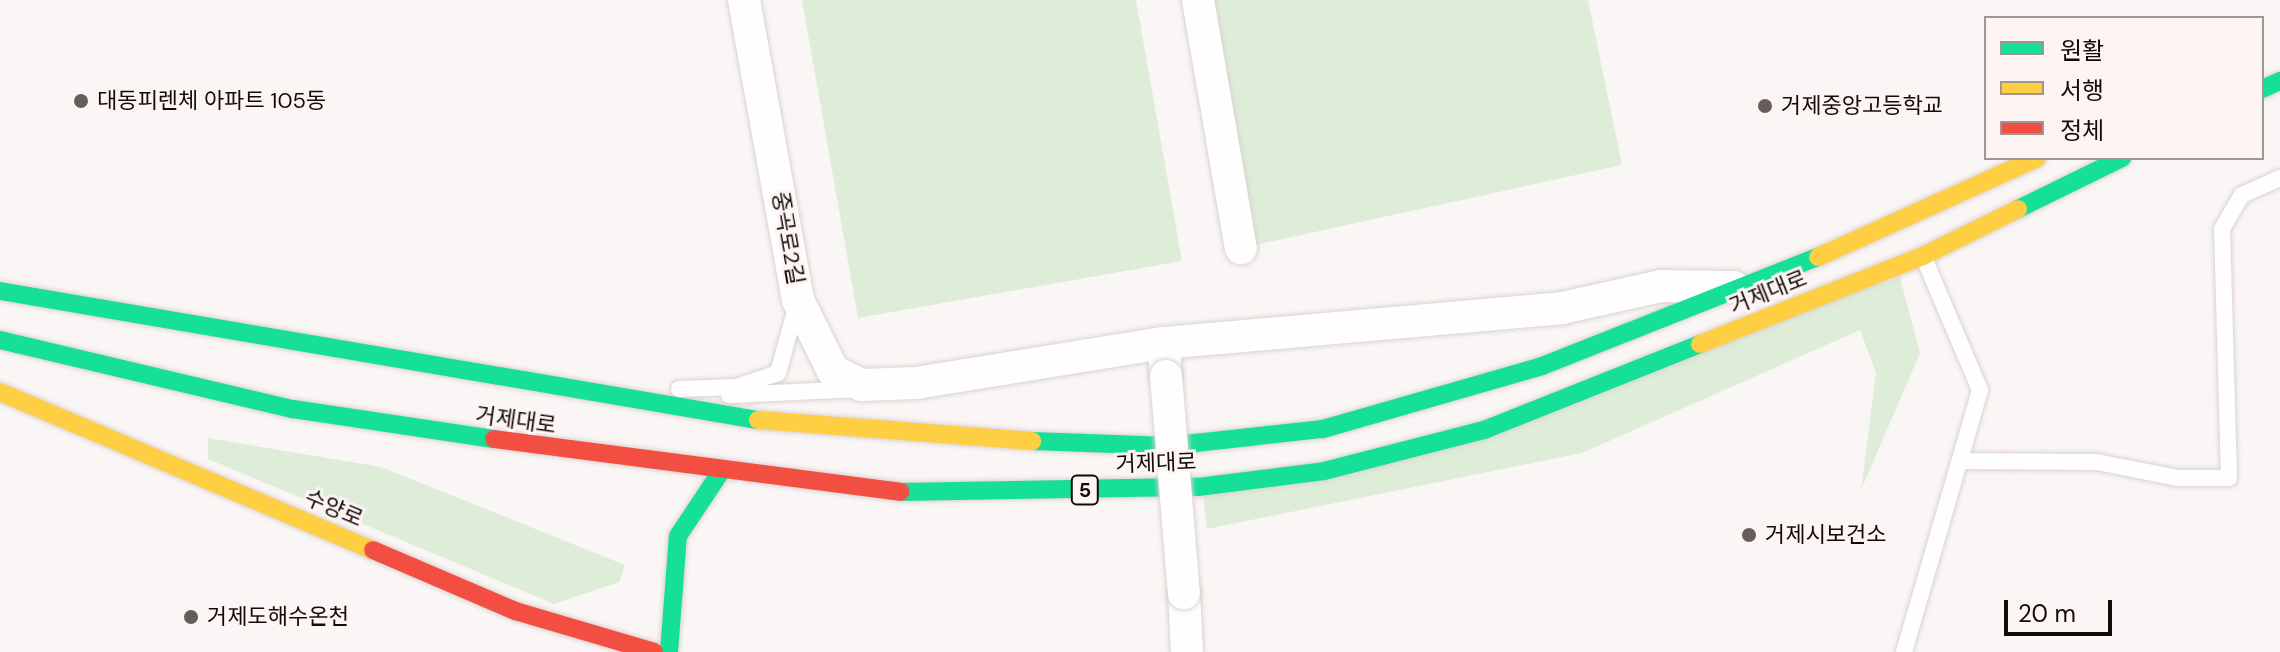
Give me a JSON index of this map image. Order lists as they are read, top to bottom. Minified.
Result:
{"streets":{"main road":["거제대로","5","수양로"],"street":["중곡로2길"]},"crossings":[["중곡로2길","거제대로"]],"places":["대동피렌체 아파트 105동","거제중앙고등학교","거제시보건소","거제도해수온천"],"legend":["원활","서행","정체"],"scale_bar":"20 m"}
